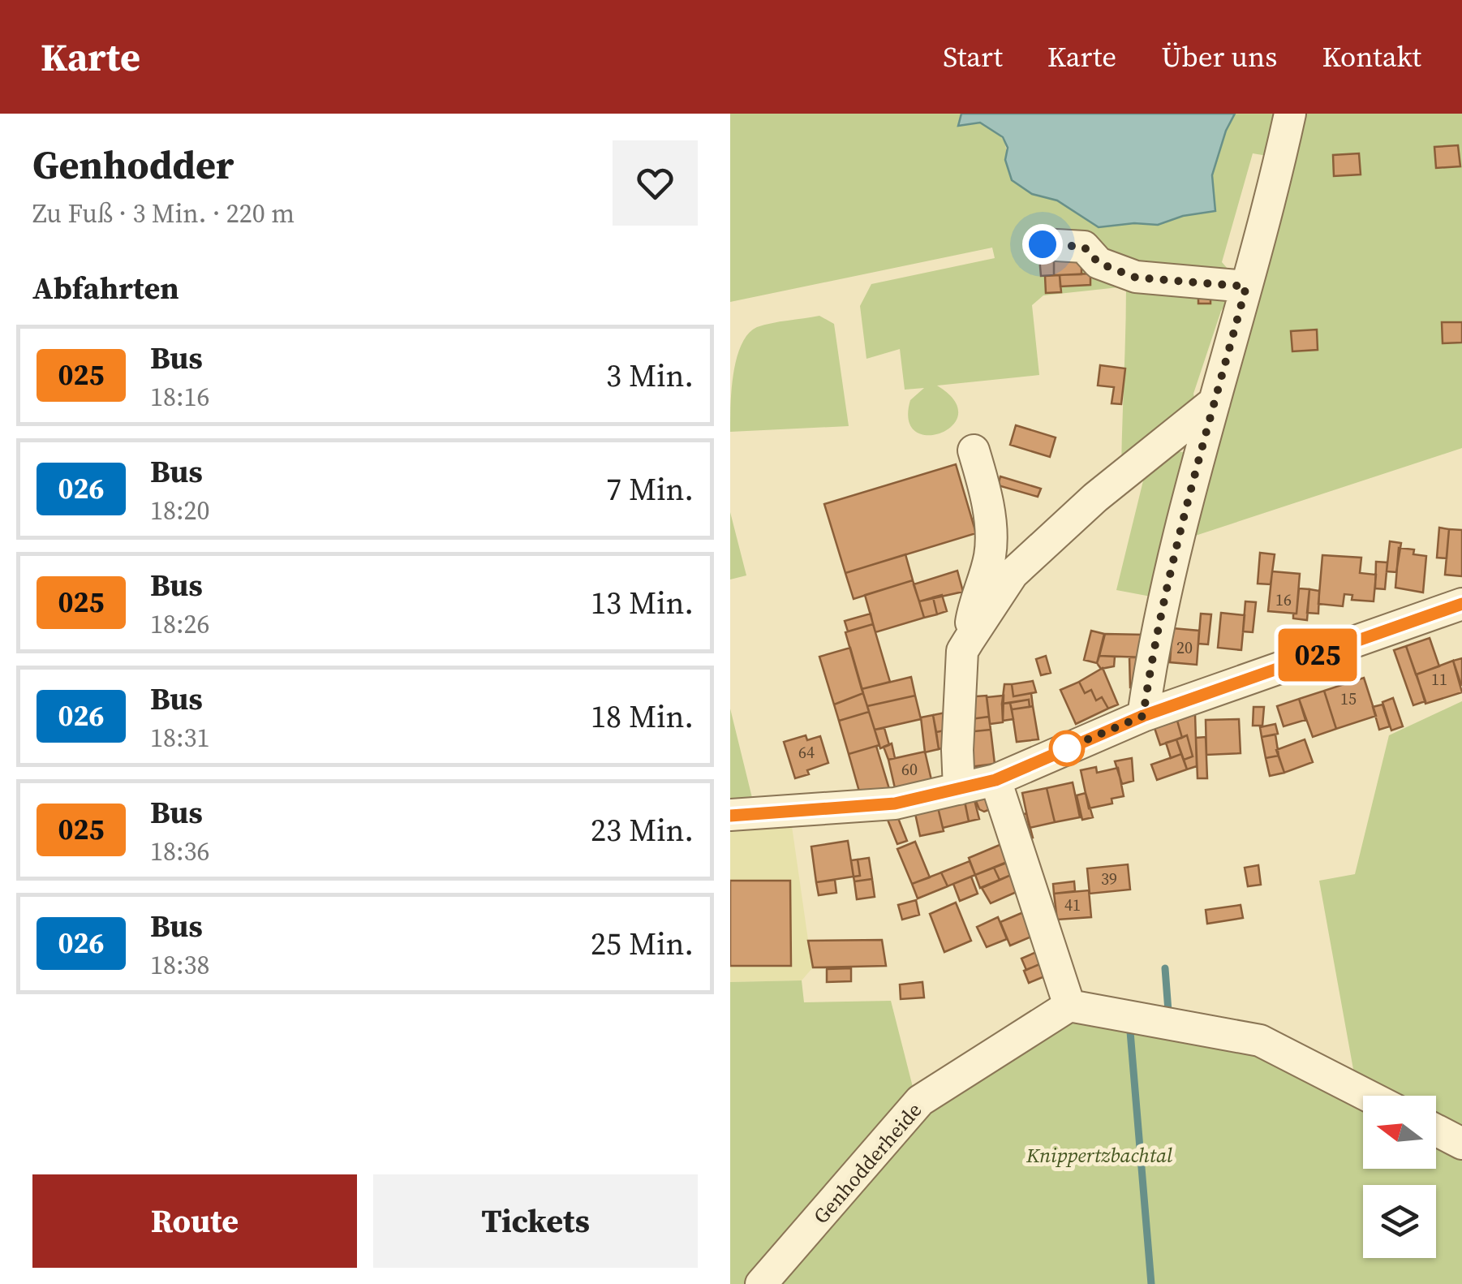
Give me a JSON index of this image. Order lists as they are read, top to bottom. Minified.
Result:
{"streets":{"street":["Genhodderheide"]},"parks":["Knippertzbachtal"],"lines":["bus line 025"],"house_numbers":["16","20","11","15","64","60","39","41"],"north":"left","page":{"header":"Karte","nav":["Start","Karte","Über uns","Kontakt"],"heading":[["Genhodder","Zu Fuß · 3 Min. · 220 m"],"Abfahrten"],"on_map":"025","list":[{"mark":"025","name":"Bus","note":"18:16","value":"3 Min."},{"mark":"026","name":"Bus","note":"18:20","value":"7 Min."},{"mark":"025","name":"Bus","note":"18:26","value":"13 Min."},{"mark":"026","name":"Bus","note":"18:31","value":"18 Min."},{"mark":"025","name":"Bus","note":"18:36","value":"23 Min."},{"mark":"026","name":"Bus","note":"18:38","value":"25 Min."}],"buttons":["Route","Tickets"]}}
